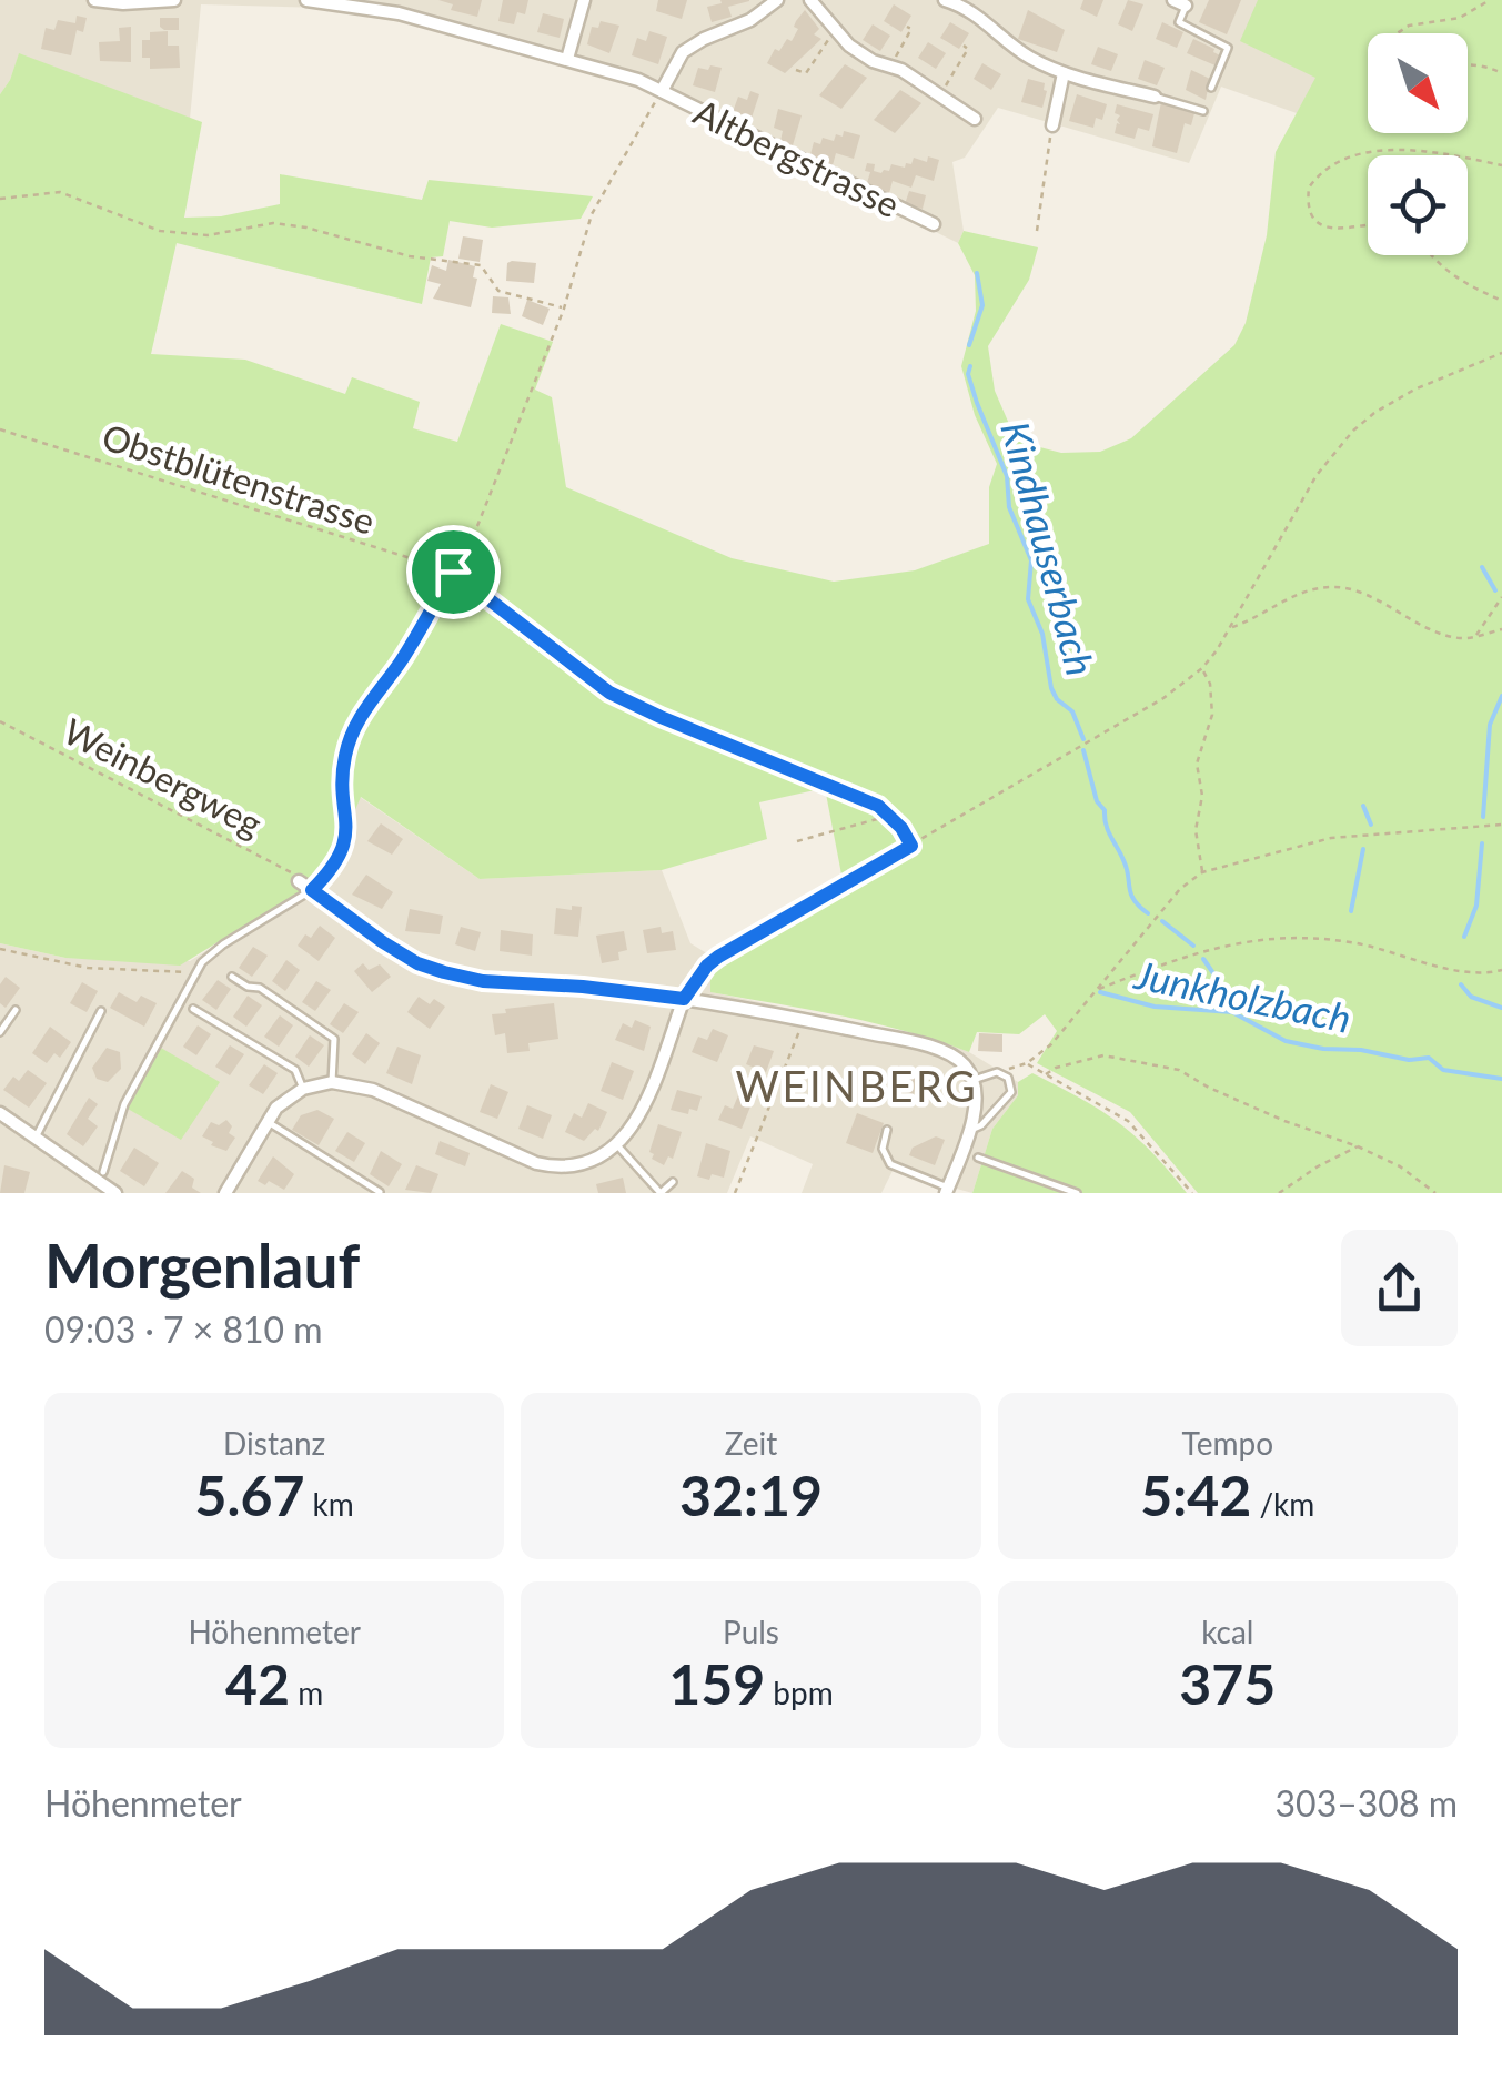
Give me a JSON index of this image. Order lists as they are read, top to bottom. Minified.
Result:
{"streets":{"street":["Altbergstrasse"],"path":["Obstblütenstrasse","Weinbergweg"]},"districts":["WEINBERG"],"water":["Kindhauserbach","Junkholzbach"],"north":"bottom right","page":{"heading":["Morgenlauf","09:03 · 7 × 810 m"],"stats":[["Distanz","5.67 km"],["Zeit","32:19"],["Tempo","5:42 /km"],["Höhenmeter","42 m"],["Puls","159 bpm"],["kcal","375"]],"chart":["Höhenmeter","303–308 m"]}}
